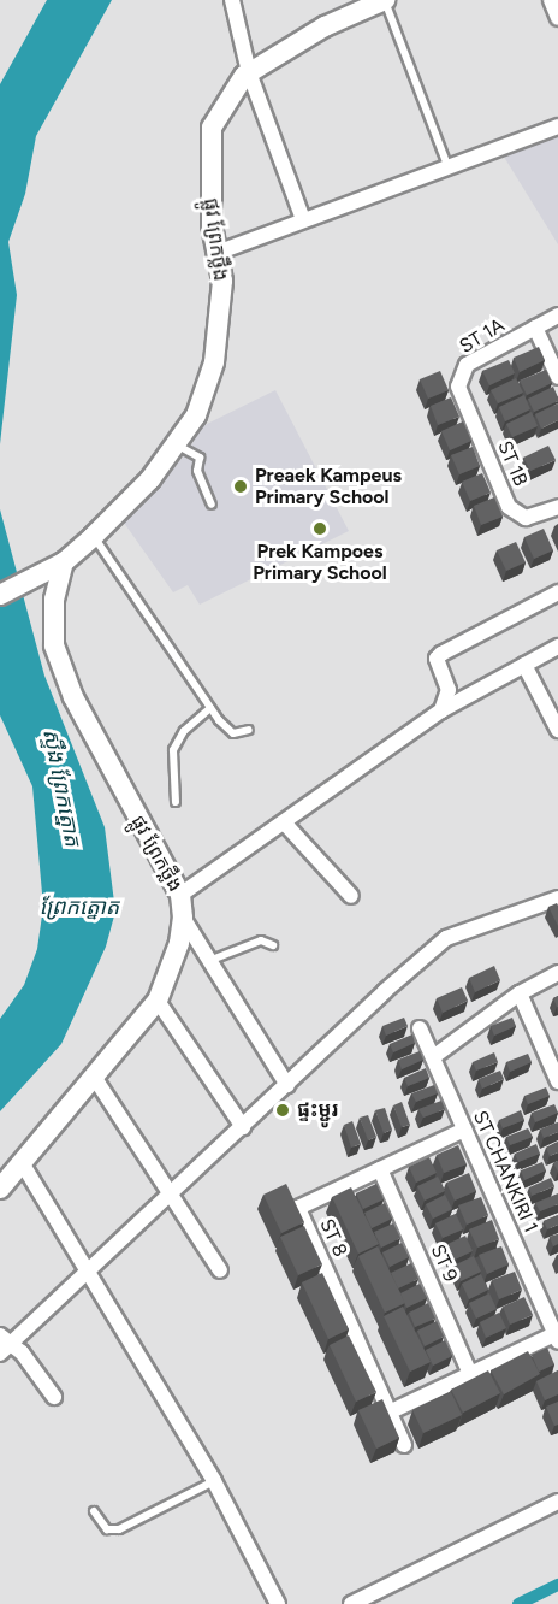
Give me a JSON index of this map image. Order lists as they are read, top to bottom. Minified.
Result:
{"streets":{"street":["ផ្លូវ ព្រែកថ្លឹង","ST 1A","ST 1B","ST CHANKIRI 1","ST 8","ST 9"]},"crossings":[["ST 1A","ST 1B"],["ST CHANKIRI 1","ST 8"],["ST 8","ST 9"]],"water":["ស្ទឹង ព្រែកត្នោត","ព្រែកត្នោត"],"places":["Preaek Kampeus Primary School","Prek Kampoes Primary School","ផ្ទះម្ជូរ"]}
